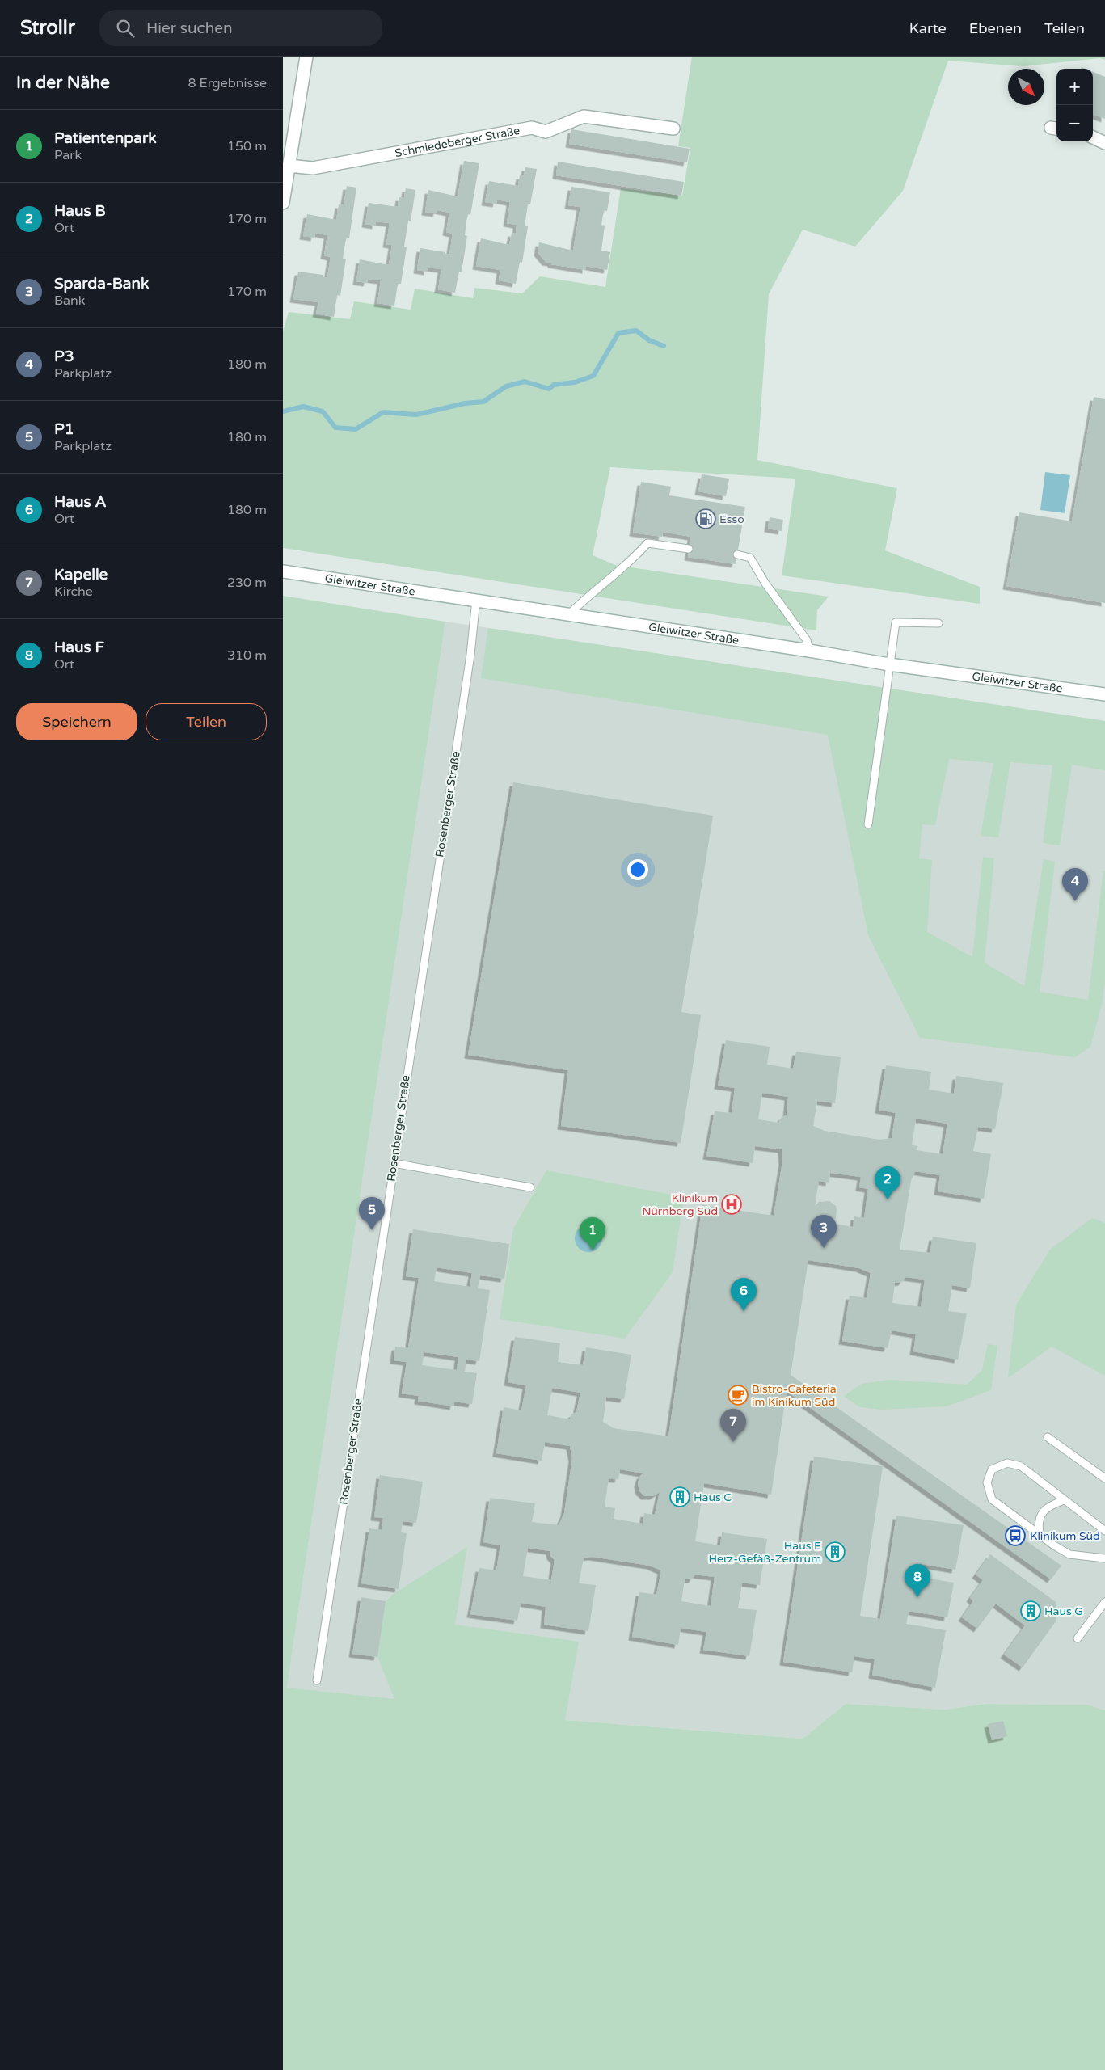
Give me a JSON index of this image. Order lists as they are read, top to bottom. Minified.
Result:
{"streets":{"main road":["Schmiedeberger Straße","Gleiwitzer Straße"],"lane":["Rosenberger Straße"]},"crossings":[["Gleiwitzer Straße","Rosenberger Straße"]],"places":{"fuel station":["Esso"],"hospital":["Klinikum Nürnberg Süd"],"cafe":["Bistro-Cafeteria im Kinikum Süd"],"building":["Haus C","Haus E Herz-Gefäß-Zentrum","Haus G"],"bus stop":["Klinikum Süd"]},"north":"bottom right","page":{"header":"Strollr","search":"Hier suchen","nav":["Karte","Ebenen","Teilen"],"heading":["In der Nähe","8 Ergebnisse"],"map_buttons":["+","−"],"list":[{"mark":"1","name":"Patientenpark","note":"Park","value":"150 m"},{"mark":"2","name":"Haus B","note":"Ort","value":"170 m"},{"mark":"3","name":"Sparda-Bank","note":"Bank","value":"170 m"},{"mark":"4","name":"P3","note":"Parkplatz","value":"180 m"},{"mark":"5","name":"P1","note":"Parkplatz","value":"180 m"},{"mark":"6","name":"Haus A","note":"Ort","value":"180 m"},{"mark":"7","name":"Kapelle","note":"Kirche","value":"230 m"},{"mark":"8","name":"Haus F","note":"Ort","value":"310 m"}],"buttons":["Speichern","Teilen"],"pins":["4","2","5","3","1","6","7","8"]}}
